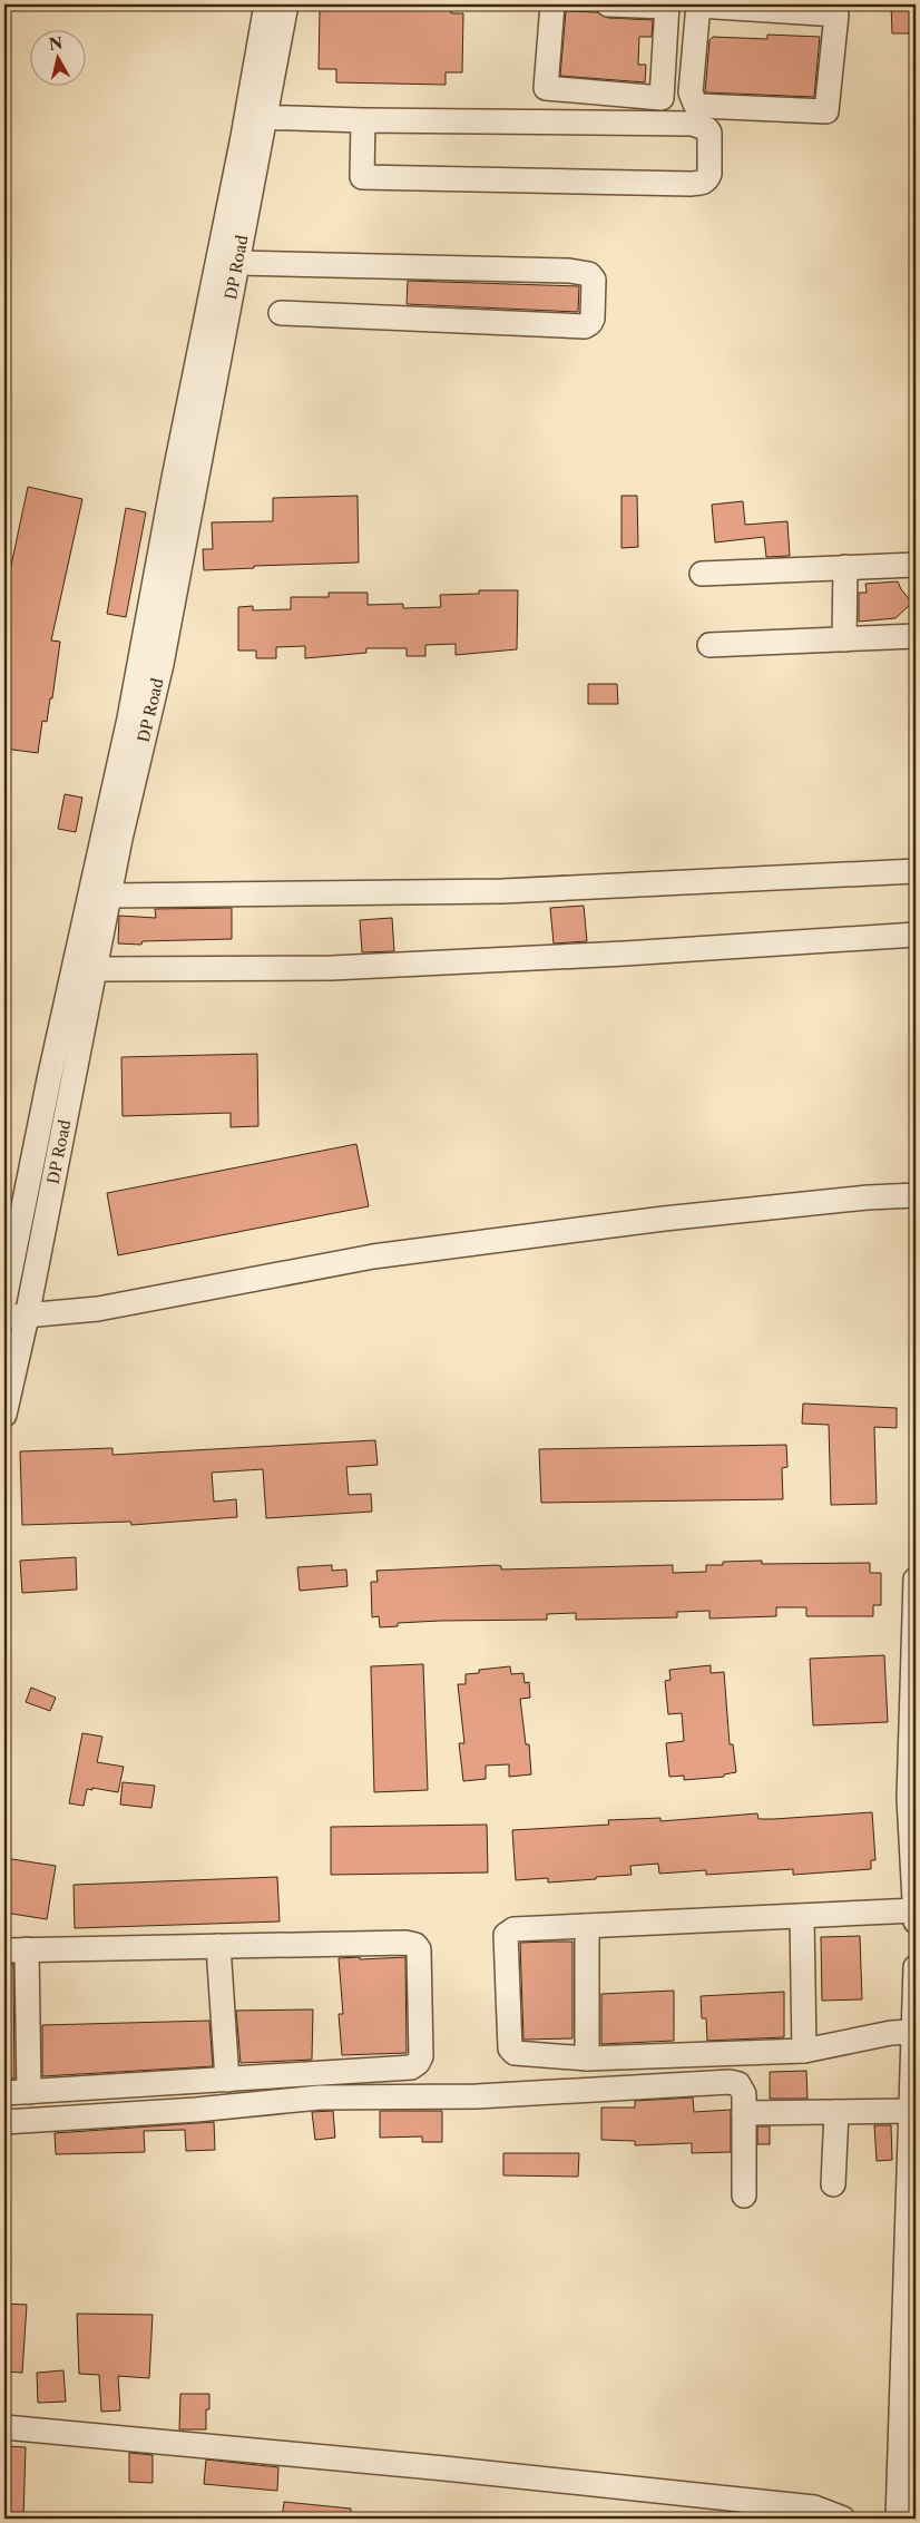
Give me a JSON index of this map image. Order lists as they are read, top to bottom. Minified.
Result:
{"streets":{"street":["DP Road"]},"north":"top"}
